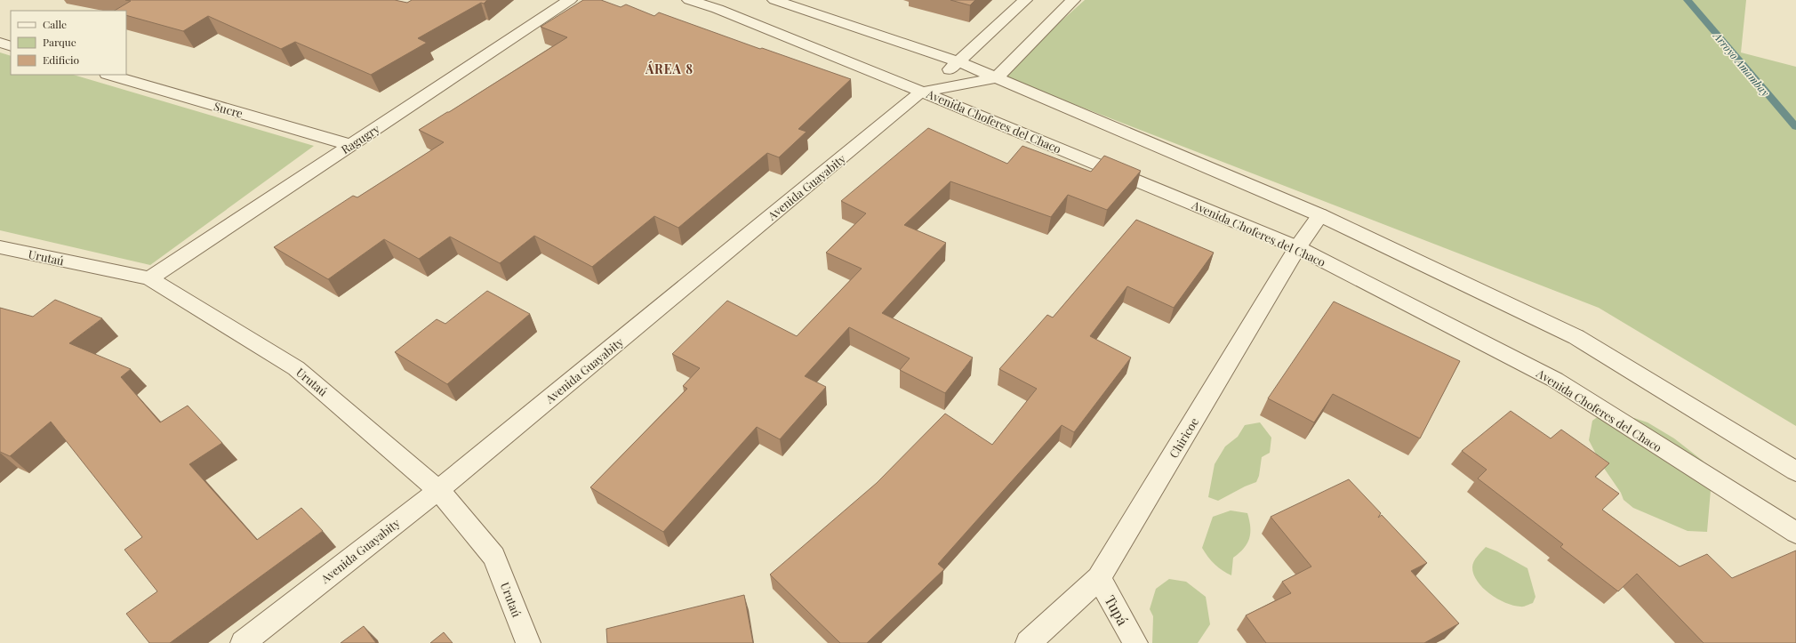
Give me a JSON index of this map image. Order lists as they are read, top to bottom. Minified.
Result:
{"streets":{"street":["Sucre","Avenida Choferes del Chaco","Ragugry","Avenida Guayabity","Urutaú","Chiricoe","Tupá"]},"crossings":[["Sucre","Ragugry"],["Avenida Choferes del Chaco","Avenida Guayabity"],["Avenida Choferes del Chaco","Chiricoe"],["Ragugry","Urutaú"],["Avenida Guayabity","Urutaú"],["Chiricoe","Tupá"]],"districts":["ÁREA 8"],"water":["Arroyo Amambay"],"legend":["Calle","Parque","Edificio"]}
